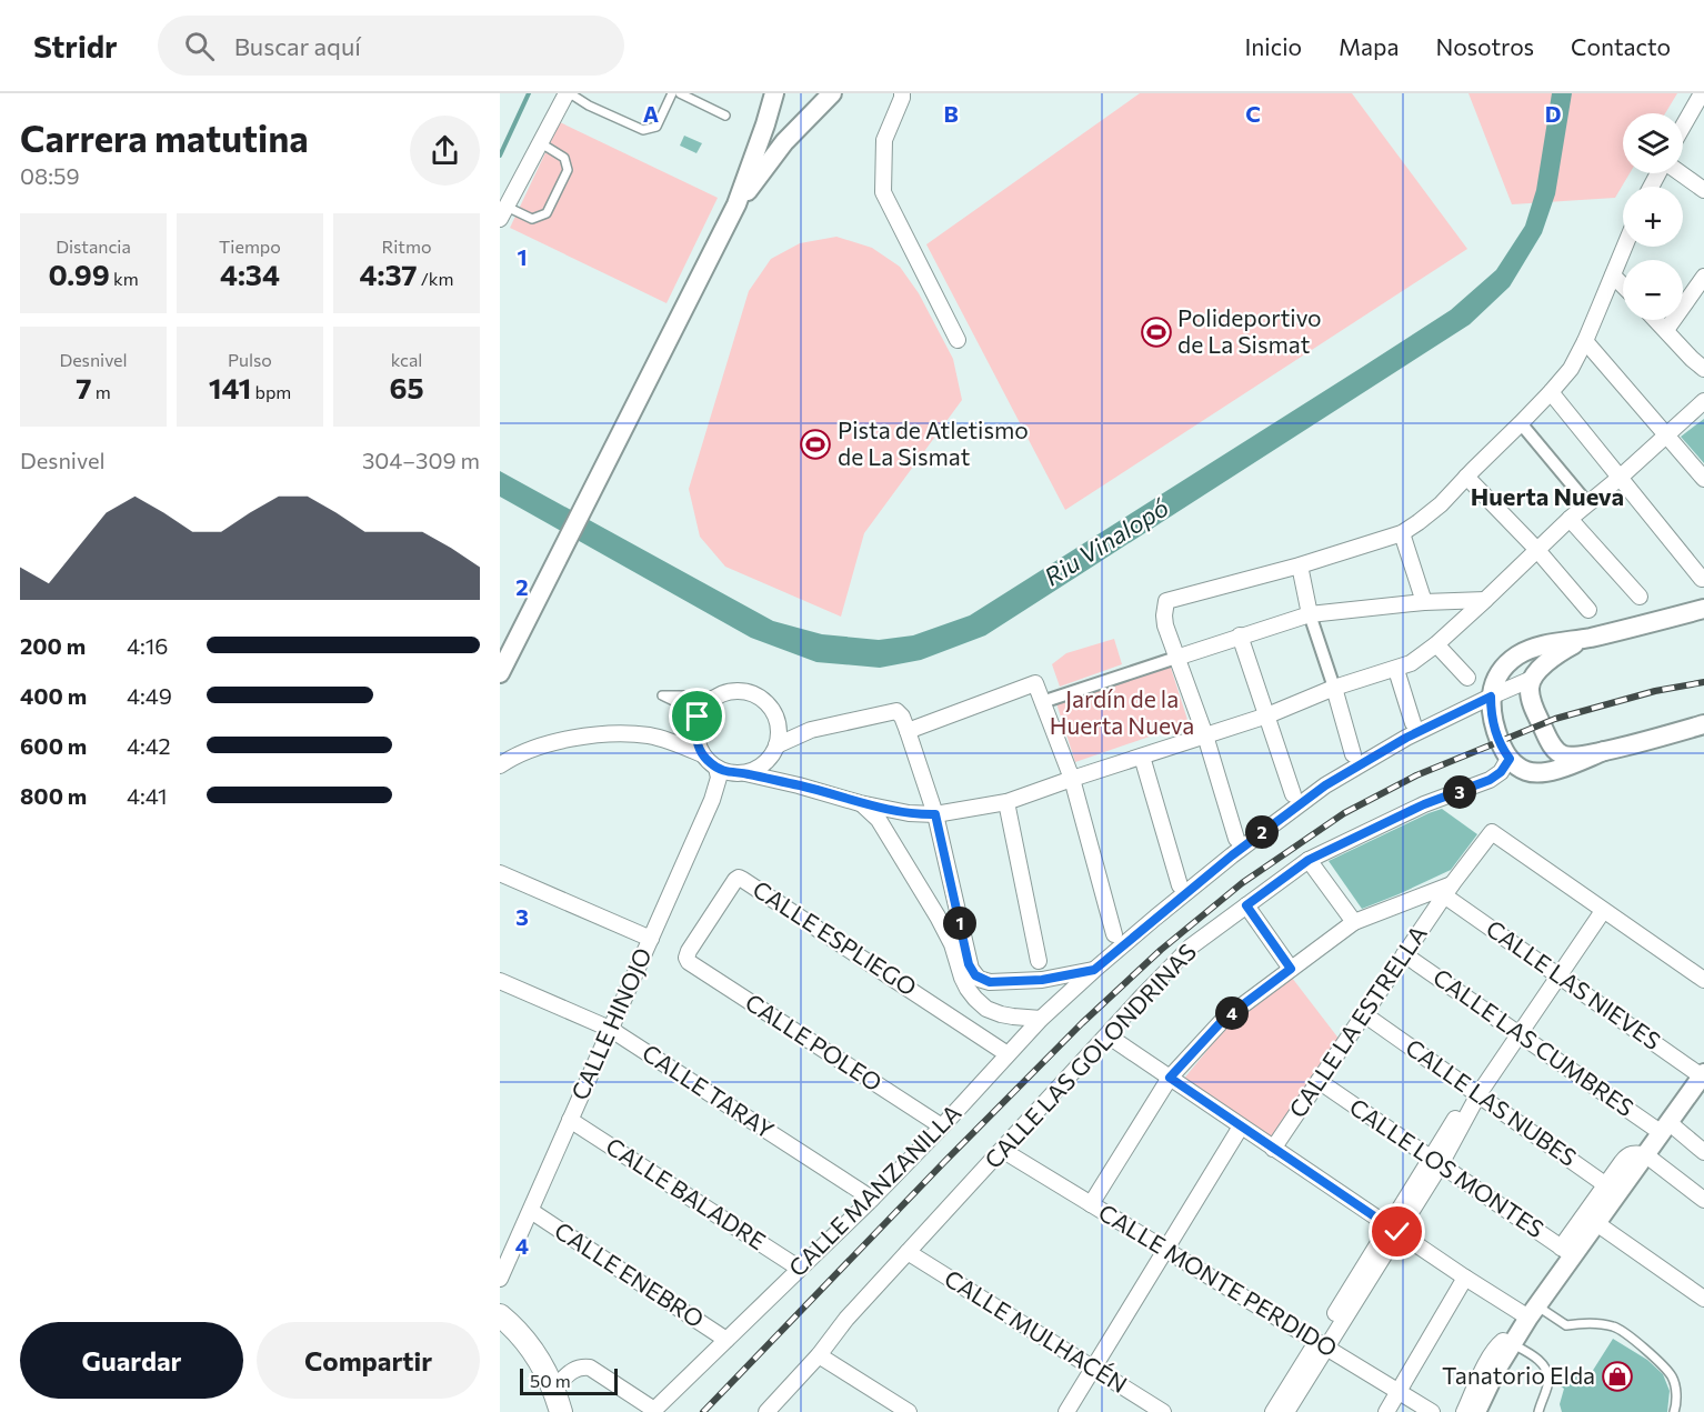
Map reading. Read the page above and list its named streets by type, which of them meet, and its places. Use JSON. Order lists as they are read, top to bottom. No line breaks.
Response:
{"streets":{"street":["CALLE ESPLIEGO","CALLE LAS NIEVES","CALLE LA ESTRELLA","CALLE HINOJO","CALLE POLEO","CALLE LAS CUMBRES","CALLE LAS GOLONDRINAS","CALLE TARAY","CALLE LAS NUBES","CALLE LOS MONTES","CALLE MANZANILLA","CALLE BALADRE","CALLE ENEBRO","CALLE MONTE PERDIDO","CALLE MULHACÉN"]},"crossings":[["CALLE ESPLIEGO","CALLE POLEO"],["CALLE ESPLIEGO","CALLE MANZANILLA"],["CALLE LAS NIEVES","CALLE LA ESTRELLA"],["CALLE LA ESTRELLA","CALLE LAS CUMBRES"],["CALLE LA ESTRELLA","CALLE LAS NUBES"],["CALLE LA ESTRELLA","CALLE LOS MONTES"],["CALLE HINOJO","CALLE TARAY"],["CALLE HINOJO","CALLE BALADRE"],["CALLE HINOJO","CALLE ENEBRO"],["CALLE POLEO","CALLE MANZANILLA"],["CALLE LAS GOLONDRINAS","CALLE MONTE PERDIDO"],["CALLE LAS GOLONDRINAS","CALLE MULHACÉN"],["CALLE TARAY","CALLE MANZANILLA"],["CALLE MANZANILLA","CALLE BALADRE"],["CALLE MANZANILLA","CALLE ENEBRO"]],"districts":["Huerta Nueva"],"water":["Riu Vinalopó"],"parks":["Jardín de la Huerta Nueva"],"places":{"sports":["Polideportivo de La Sismat","Pista de Atletismo de La Sismat"],"shop":["Tanatorio Elda"]},"scale_bar":"50 m","page":{"header":"Stridr","search":"Buscar aquí","nav":["Inicio","Mapa","Nosotros","Contacto"],"heading":["Carrera matutina","08:59"],"map_buttons":["+","−"],"stats":[["Distancia","0.99 km"],["Tiempo","4:34"],["Ritmo","4:37 /km"],["Desnivel","7 m"],["Pulso","141 bpm"],["kcal","65"]],"chart":["Desnivel","304–309 m"],"list":[{"name":"200 m","note":"4:16"},{"name":"400 m","note":"4:49"},{"name":"600 m","note":"4:42"},{"name":"800 m","note":"4:41"}],"pins":["3","2","1","4"],"buttons":["Guardar","Compartir"],"scale":"50 m"},"grid":{"columns":["A","B","C","D"],"rows":["1","2","3","4"]}}
